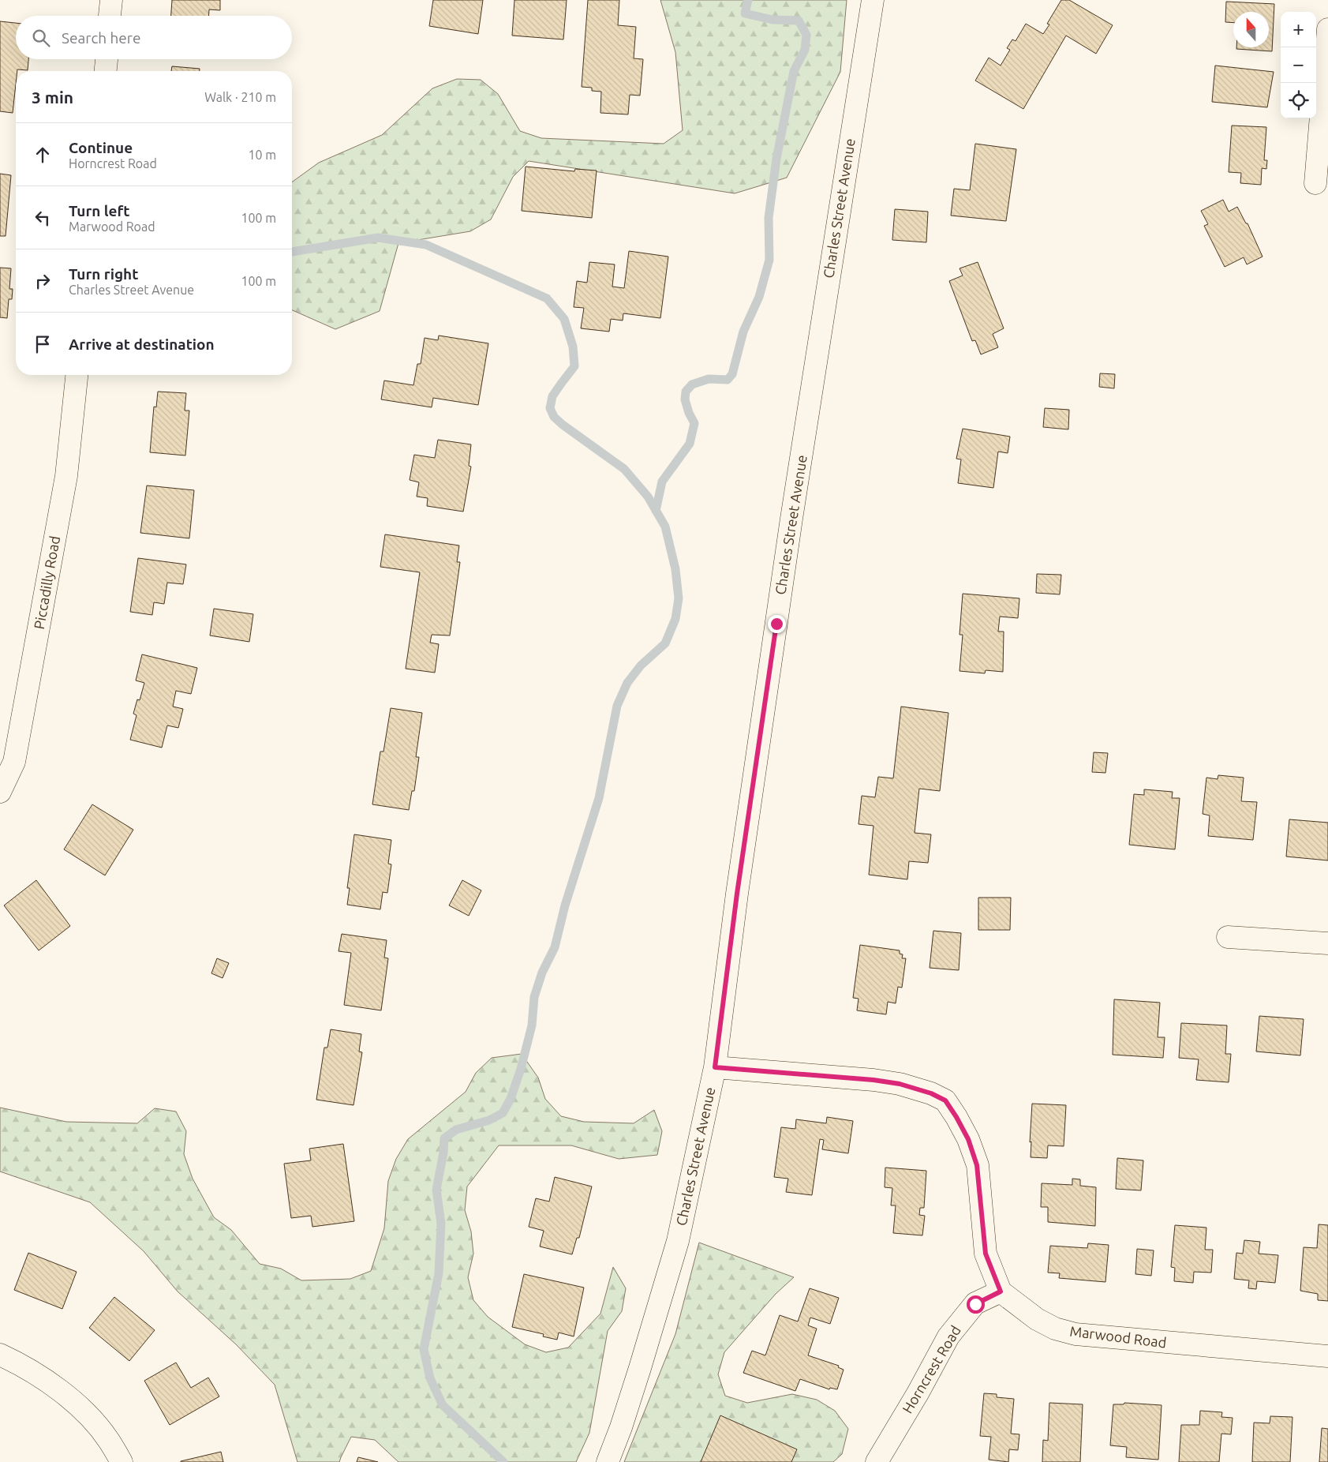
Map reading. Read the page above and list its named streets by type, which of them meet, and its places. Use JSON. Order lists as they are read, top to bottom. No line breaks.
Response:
{"streets":{"street":["Charles Street Avenue","Piccadilly Road","Marwood Road","Horncrest Road"]},"crossings":[["Marwood Road","Horncrest Road"]],"north":"top","page":{"map_buttons":["+","−"],"search":"Search here","heading":["3 min","Walk · 210 m"],"list":[["Continue","Horncrest Road","10 m"],["Turn left","Marwood Road","100 m"],["Turn right","Charles Street Avenue","100 m"],"Arrive at destination"]}}
